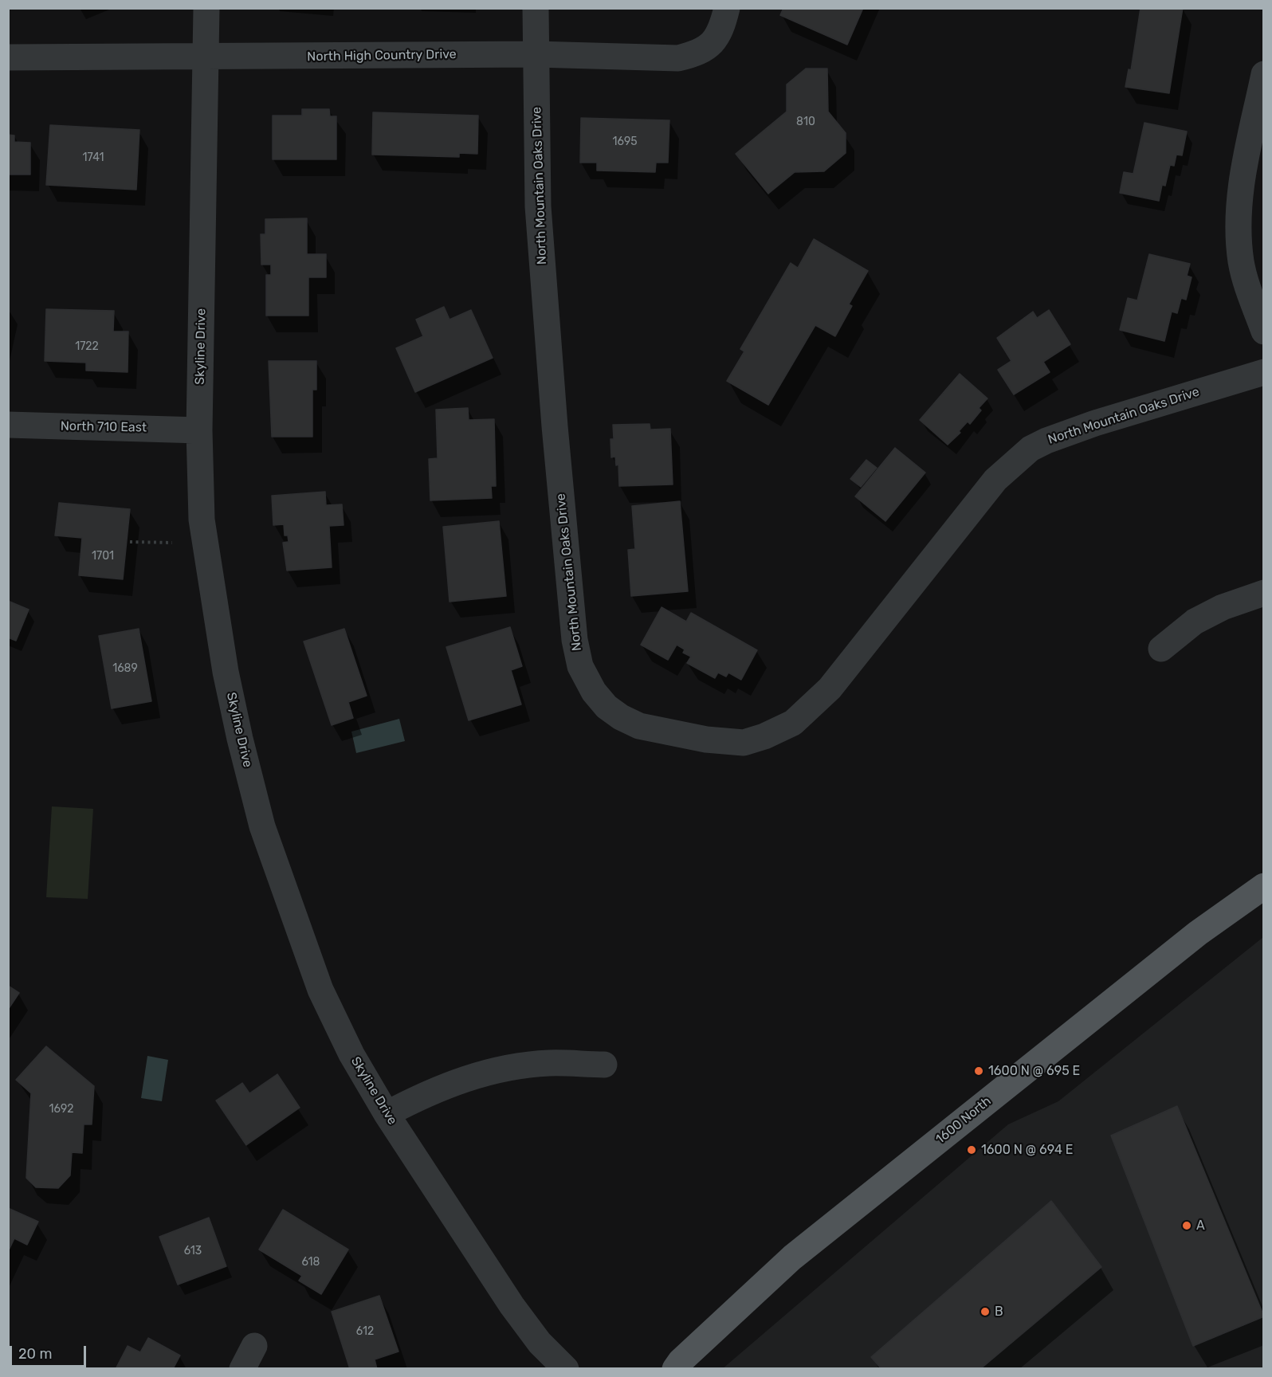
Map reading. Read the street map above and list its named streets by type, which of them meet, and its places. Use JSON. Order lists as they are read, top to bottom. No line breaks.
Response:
{"streets":{"main road":["1600 North"],"street":["North High Country Drive","North Mountain Oaks Drive","Skyline Drive","North 710 East"]},"crossings":[["North High Country Drive","North Mountain Oaks Drive"],["North High Country Drive","Skyline Drive"],["Skyline Drive","North 710 East"]],"places":["1600 N @ 695 E","1600 N @ 694 E","A","B"],"house_numbers":["810","1695","1741","1722","1701","1689","1692","613","618","612"],"scale_bar":"20 m"}
